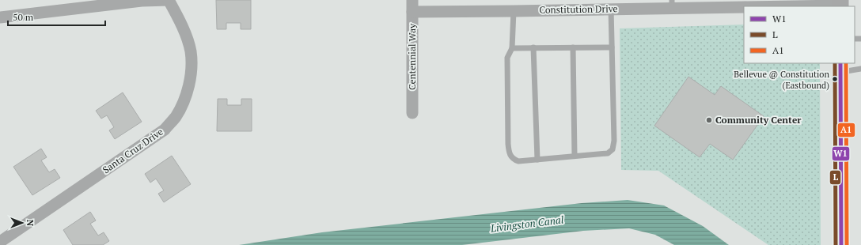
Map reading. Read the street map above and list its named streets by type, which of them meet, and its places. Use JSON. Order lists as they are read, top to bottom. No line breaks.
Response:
{"streets":{"street":["Constitution Drive","Centennial Way","Santa Cruz Drive"]},"crossings":[["Constitution Drive","Centennial Way"]],"water":["Livingston Canal"],"places":["Bellevue @ Constitution (Eastbound)","Community Center"],"lines":["transit line W1","transit line L","transit line A1"],"legend":["W1","L","A1"],"scale_bar":"50 m","north":"right"}
